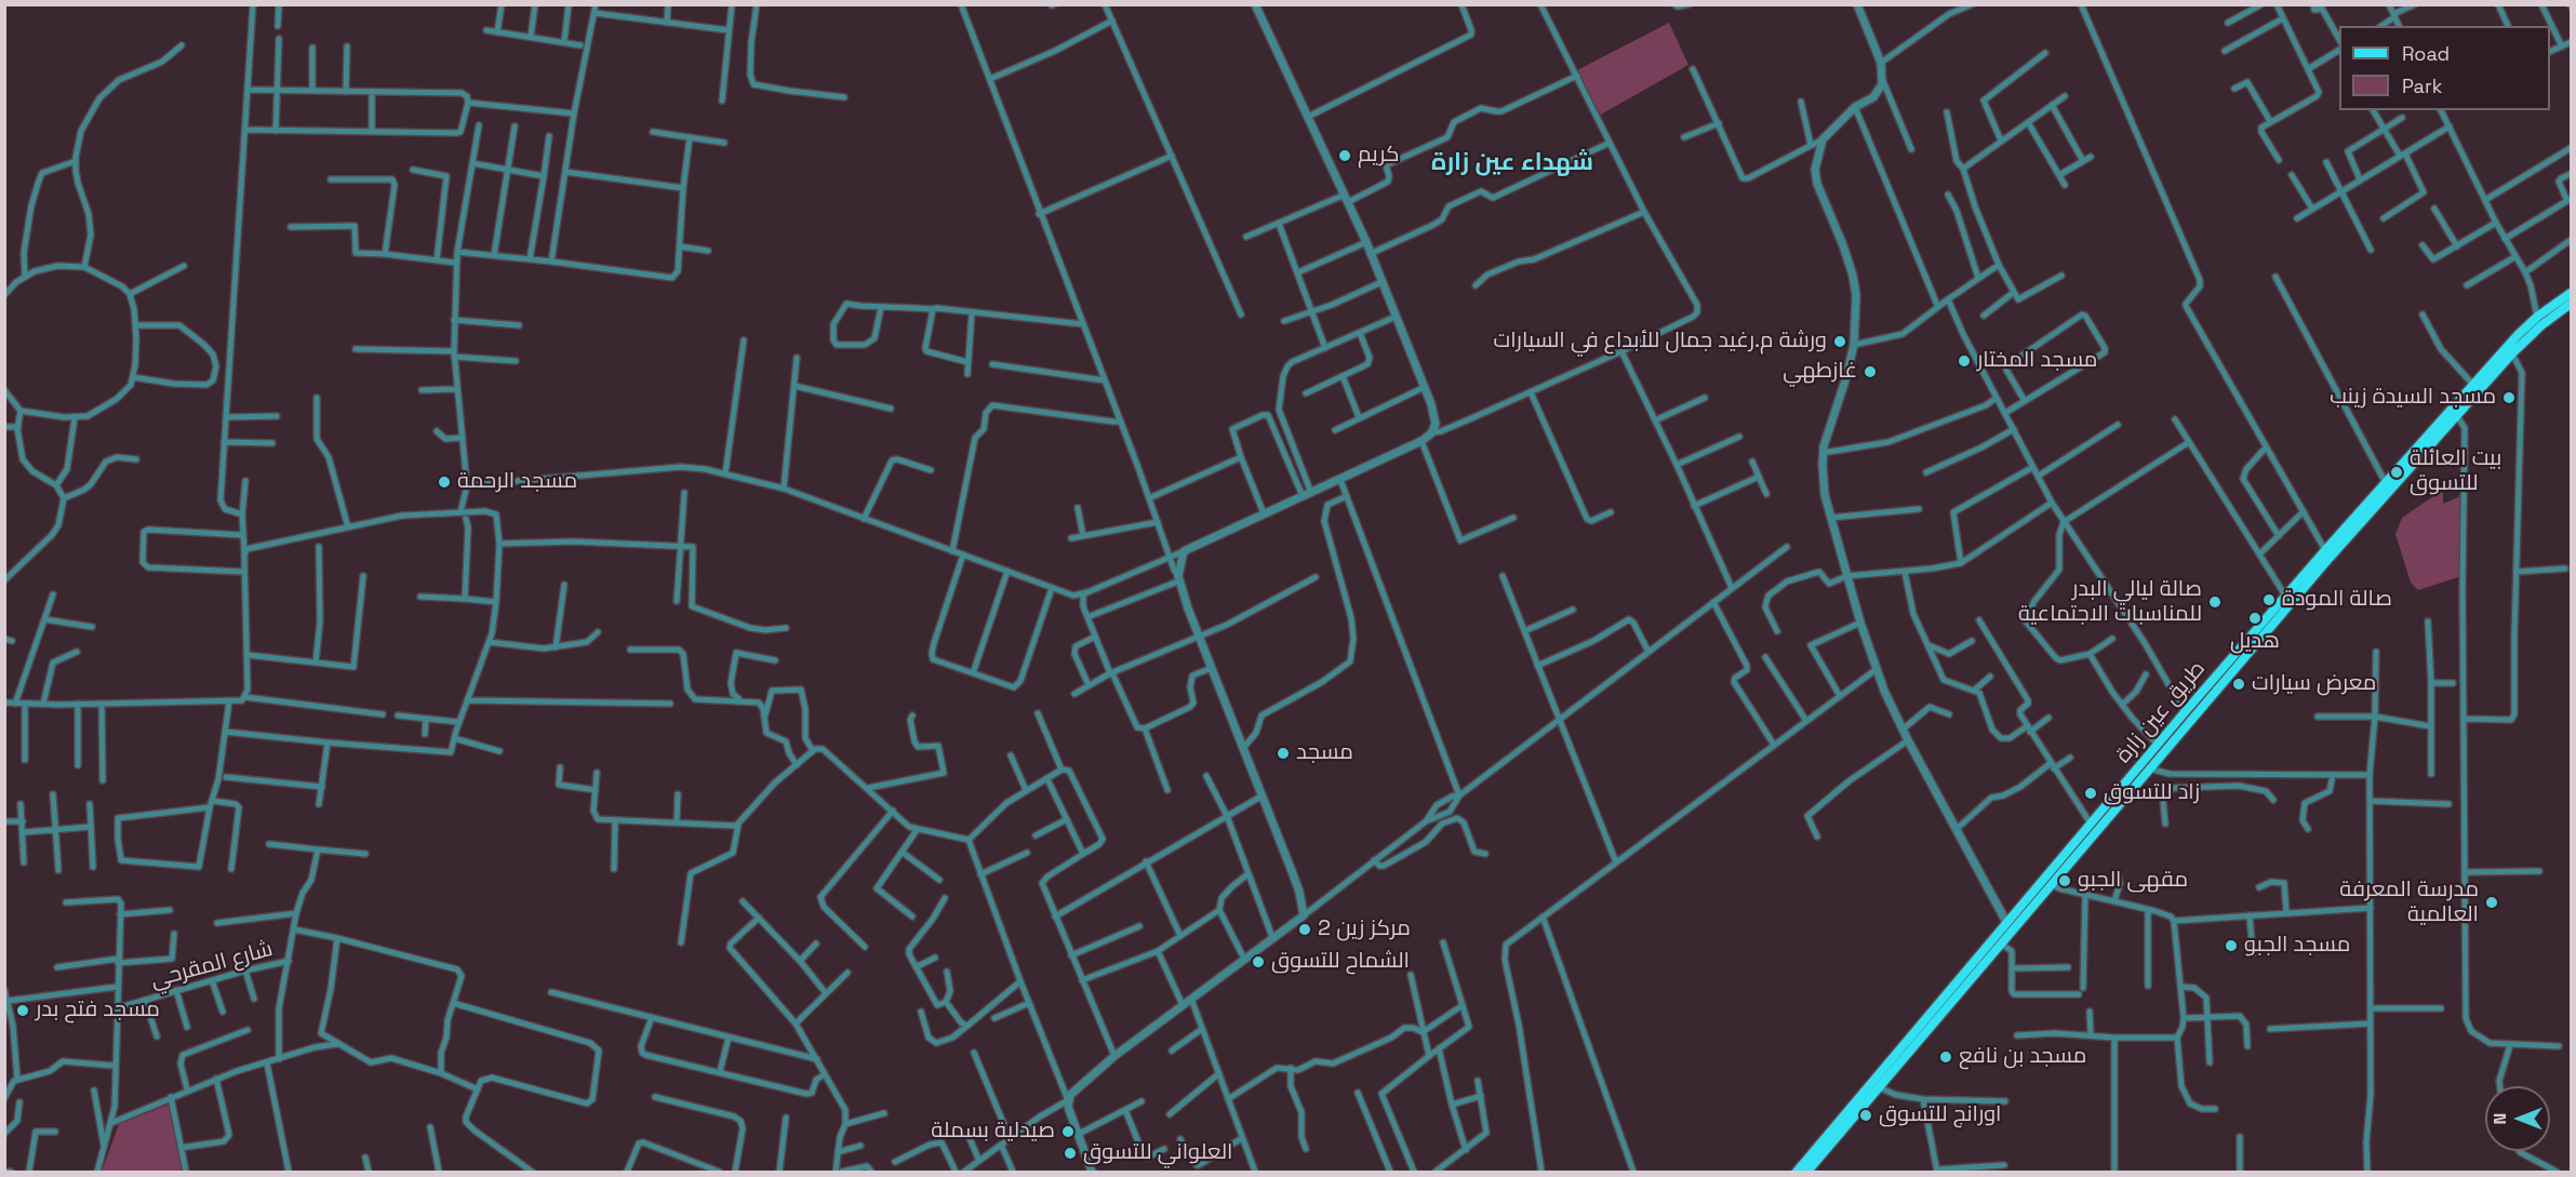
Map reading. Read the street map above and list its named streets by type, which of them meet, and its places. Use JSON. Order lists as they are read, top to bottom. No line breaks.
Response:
{"streets":{"main road":["طريق عين زارة"],"street":["شارع المقرحي"]},"districts":["شهداء عين زارة"],"places":["كريم","ورشة م.رغيد جمال للأبداع في السيارات","مسجد المختار","غازطهي","مسجد السيدة زينب","بيت العائلة للتسوق","مسجد الرحمة","صالة المودة","صالة ليالي البدر للمناسبات الاجتماعية","هديل","معرض سيارات","مسجد","زاد للتسوق","مقهى الجبو","مدرسة المعرفة العالمية","مركز زين 2","مسجد الجبو","الشماح للتسوق","مسجد فتح بدر","مسجد بن نافع","اورانج للتسوق","صيدلية بسملة","العلواني للتسوق"],"legend":["Road","Park"],"north":"left"}
